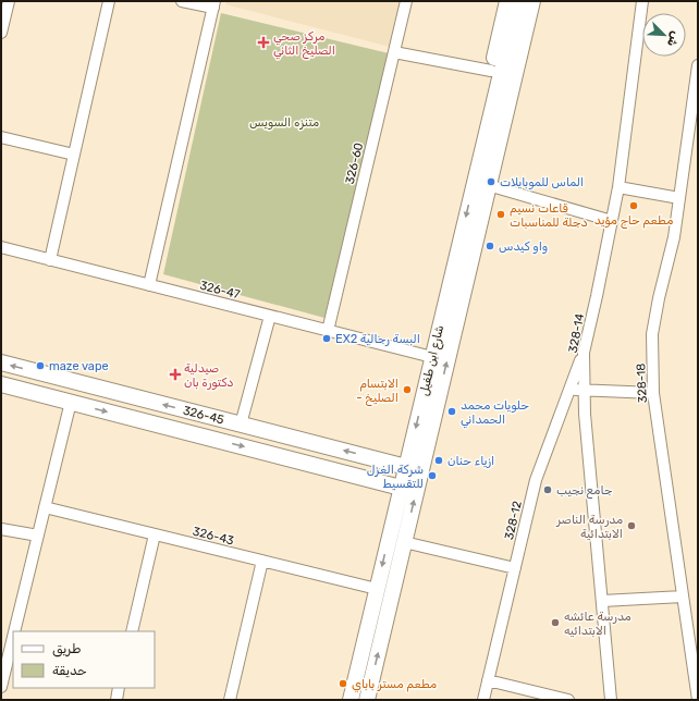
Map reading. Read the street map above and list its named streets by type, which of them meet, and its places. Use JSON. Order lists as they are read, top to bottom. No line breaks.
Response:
{"streets":{"street":["326-60","326-47","328-14","شارع ابن طفيل","328-18","326-45","328-12","326-43"]},"crossings":[["326-60","326-47"],["326-47","شارع ابن طفيل"],["328-14","328-12"],["شارع ابن طفيل","326-45"],["شارع ابن طفيل","326-43"]],"parks":["متنزه السويس"],"places":{"health":["مركز صحي الصليخ الثاني","صيدلية دكتورة بان"],"other":["الماس للموبايلات","مطعم حاج مؤيد","قاعات نسيم دجلة للمناسبات","واو كيدس","EX2 البسة رجالية","maze vape","الابتسام - الصليخ","حلويات محمد الحمداني","ازياء حنان","شركة الغزل للتقسيط","جامع نجيب","مدرسة الناصر الابتدائية","مدرسة عائشه الابتدائيه","مطعم مستر باباي"]},"legend":["طريق","حديقة"],"north":"bottom right"}
